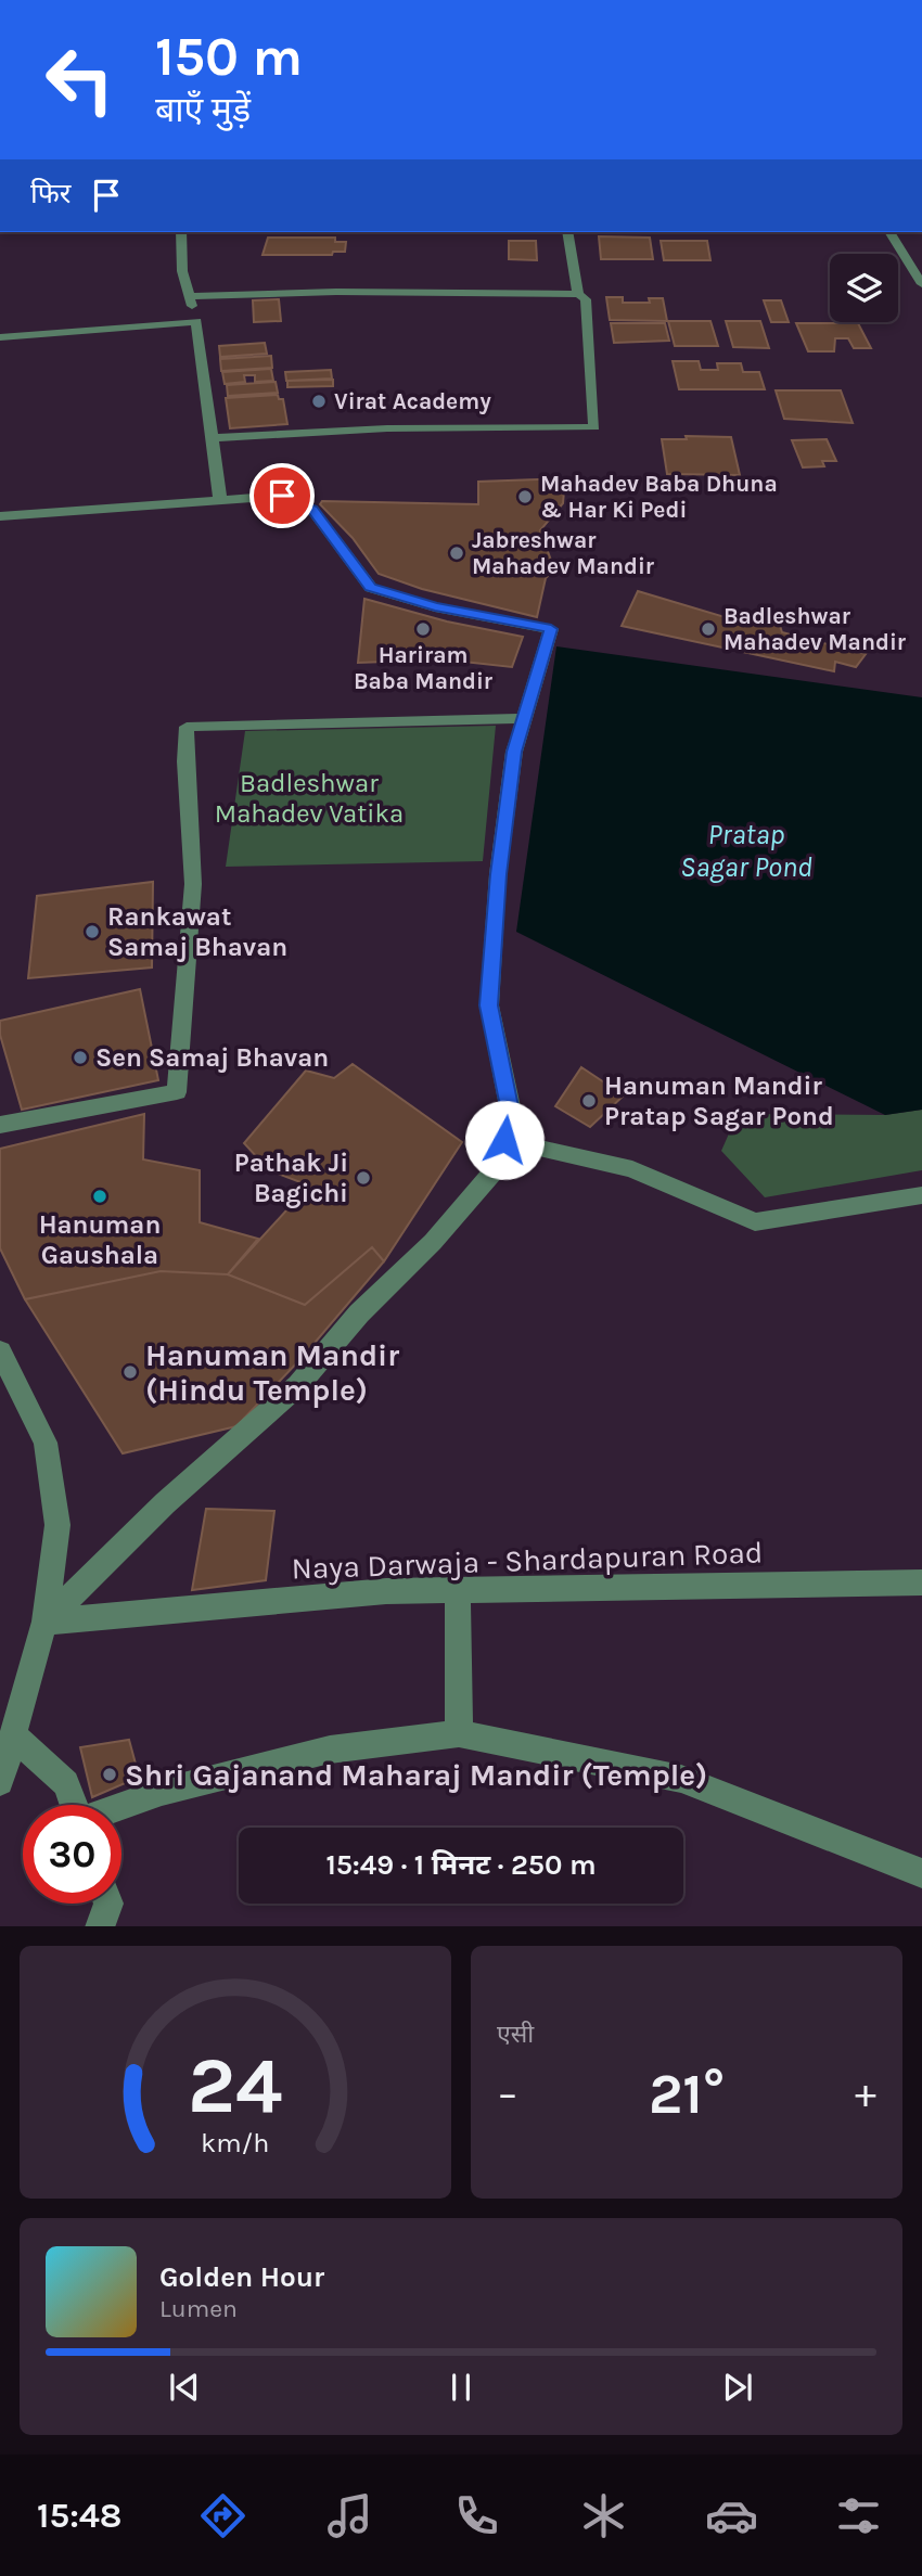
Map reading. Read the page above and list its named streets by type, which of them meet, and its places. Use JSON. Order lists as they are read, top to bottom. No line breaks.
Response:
{"streets":{"street":["Naya Darwaja - Shardapuran Road"]},"water":["Pratap Sagar Pond"],"parks":["Badleshwar Mahadev Vatika"],"places":["Virat Academy","Mahadev Baba Dhuna & Har Ki Pedi","Jabreshwar Mahadev Mandir","Hariram Baba Mandir","Badleshwar Mahadev Mandir","Rankawat Samaj Bhavan","Sen Samaj Bhavan","Hanuman Mandir Pratap Sagar Pond","Pathak Ji Bagichi","Hanuman Gaushala","Hanuman Mandir (Hindu Temple)","Shri Gajanand Maharaj Mandir (Temple)"],"page":{"turn":["150 m","बाएँ मुड़ें"],"then":"फिर","limit":"30","trip":"15:49 · 1 मिनट · 250 m","tile":"एसी","heat":["−","21°","+"],"song":["Golden Hour","Lumen"],"tabs":"15:48","gauge":["24","km/h"]}}
